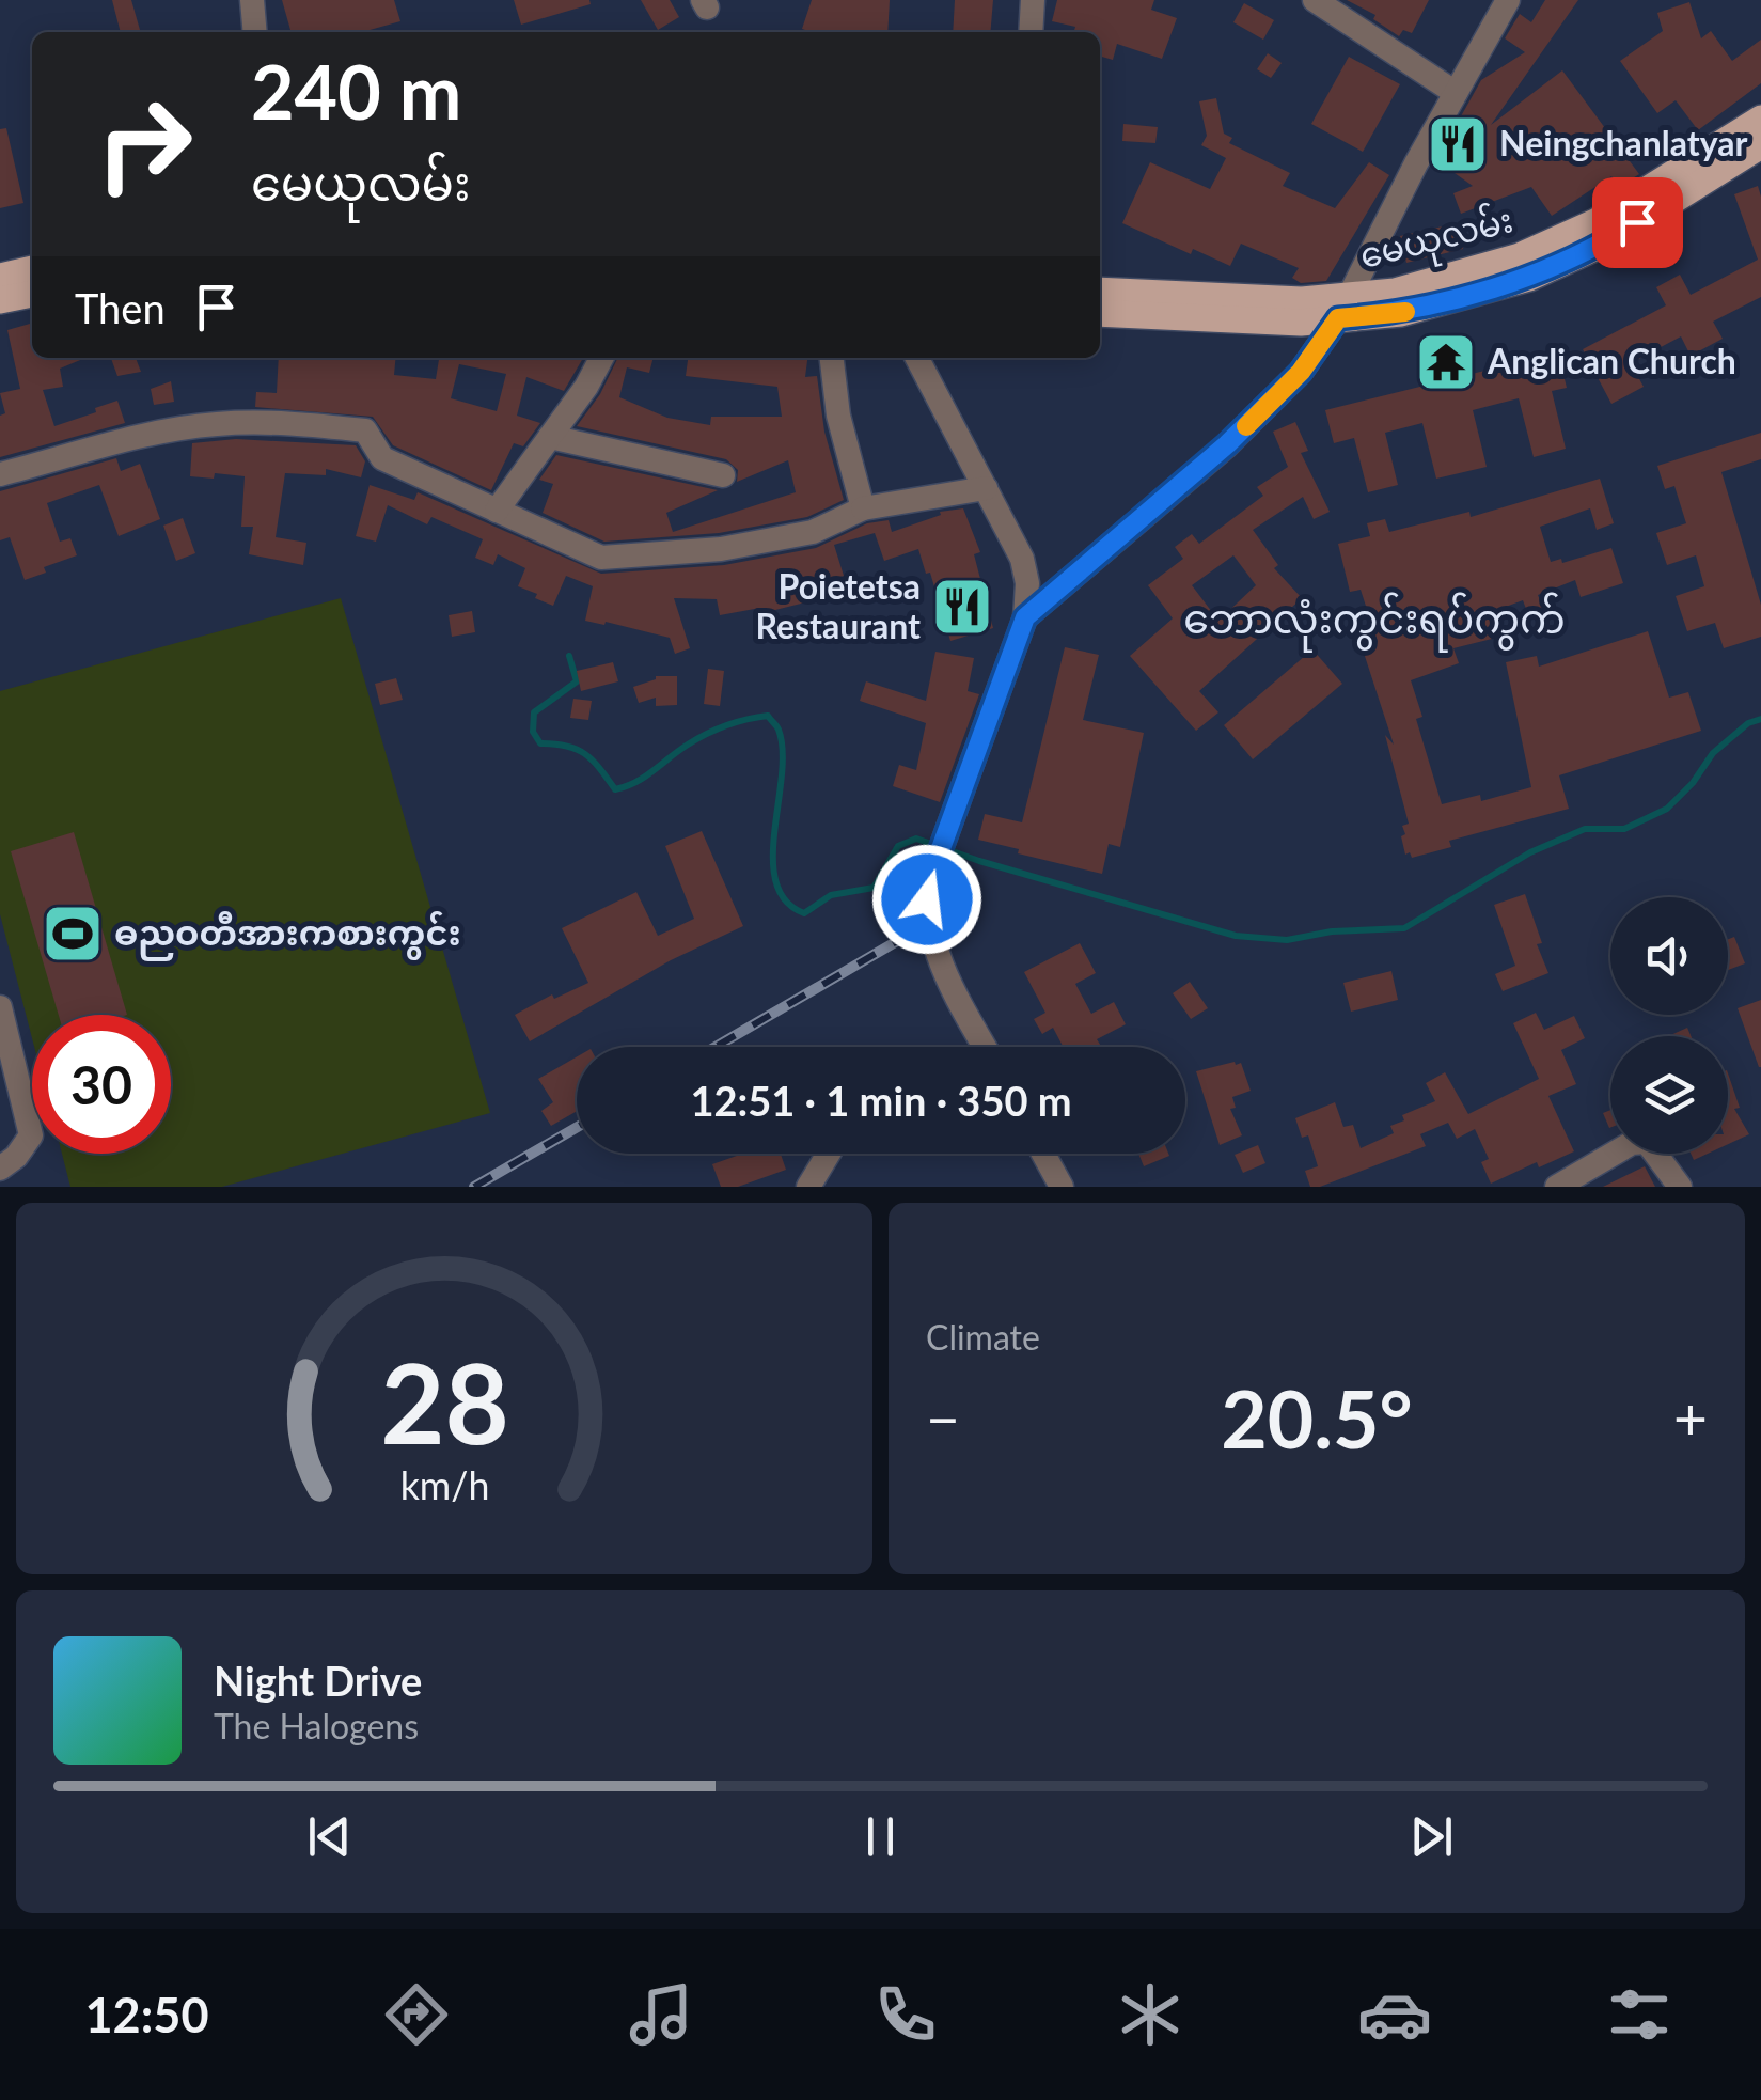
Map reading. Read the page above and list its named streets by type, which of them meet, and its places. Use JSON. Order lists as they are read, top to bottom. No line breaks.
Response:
{"streets":{"main road":["မေယုလမ်း"]},"districts":["ဘောလုံးကွင်းရပ်ကွက်"],"places":{"restaurant":["Neingchanlatyar","Poietetsa Restaurant"],"temple":["Anglican Church"],"sports":["ဓညဝတီအားကစားကွင်း"]},"page":{"turn":["240 m","မေယုလမ်း"],"then":"Then","limit":"30","trip":"12:51 · 1 min · 350 m","tile":"Climate","heat":["−","20.5°","+"],"song":["Night Drive","The Halogens"],"tabs":"12:50","gauge":["28","km/h"]}}
